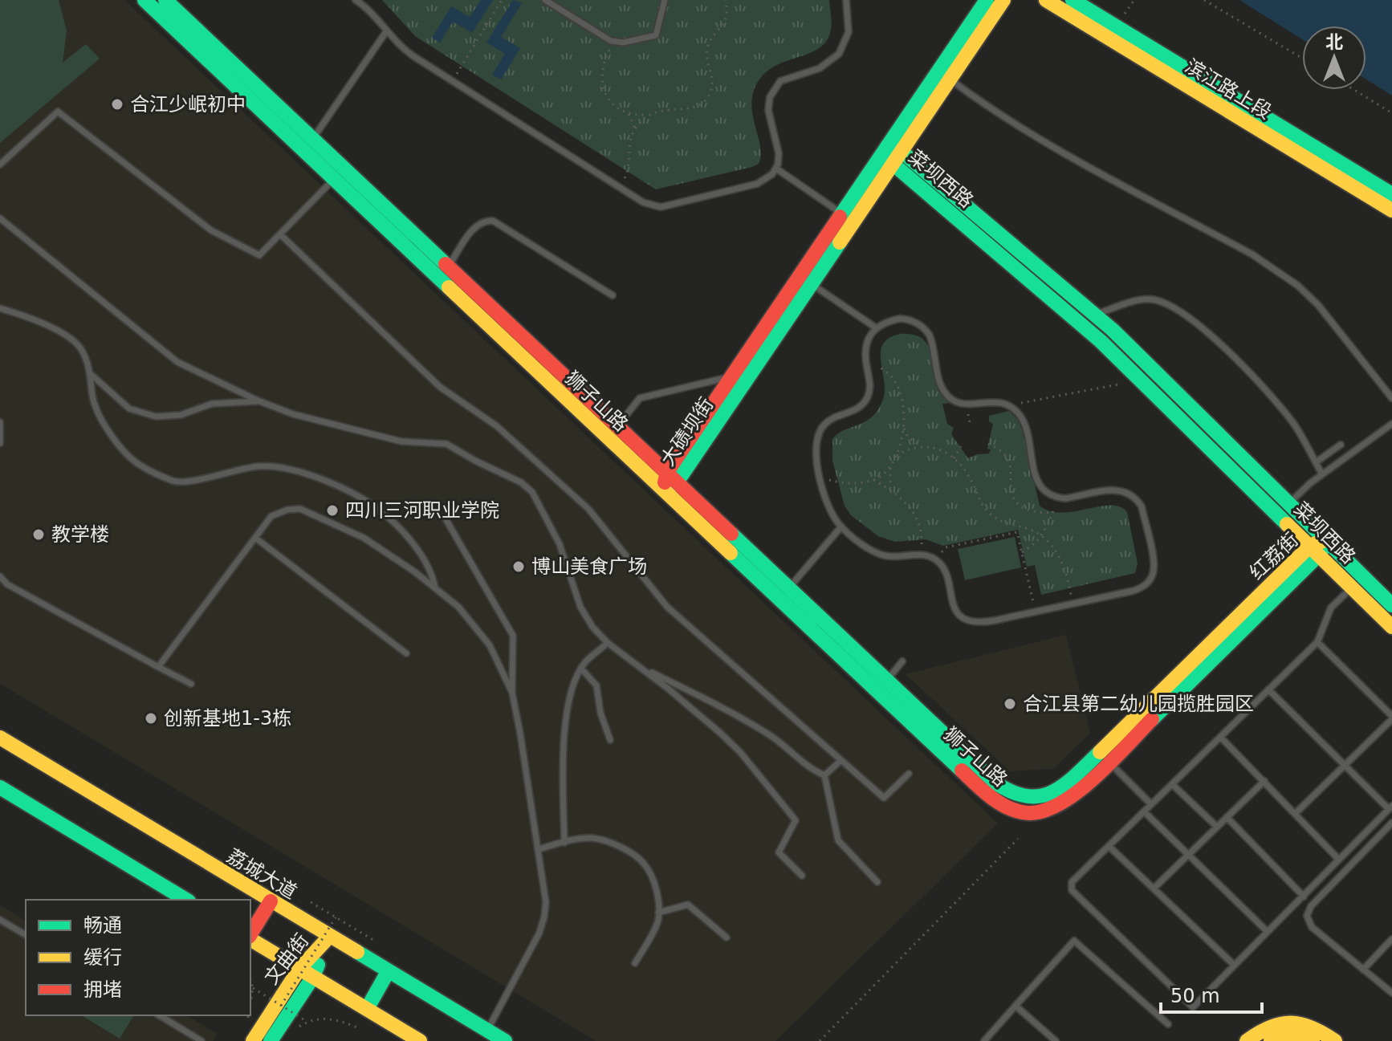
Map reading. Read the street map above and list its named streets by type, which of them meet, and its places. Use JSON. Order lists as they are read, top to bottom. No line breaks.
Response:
{"streets":{"street":["滨江路上段","菜坝西路","狮子山路","大碛坝街","红荔街","荔城大道","文曲街"]},"crossings":[["菜坝西路","大碛坝街"],["菜坝西路","红荔街"],["狮子山路","大碛坝街"],["狮子山路","红荔街"],["荔城大道","文曲街"]],"places":["合江少岷初中","四川三河职业学院","教学楼","博山美食广场","合江县第二幼儿园揽胜园区","创新基地1-3栋"],"legend":["畅通","缓行","拥堵"],"scale_bar":"50 m","north":"top"}
